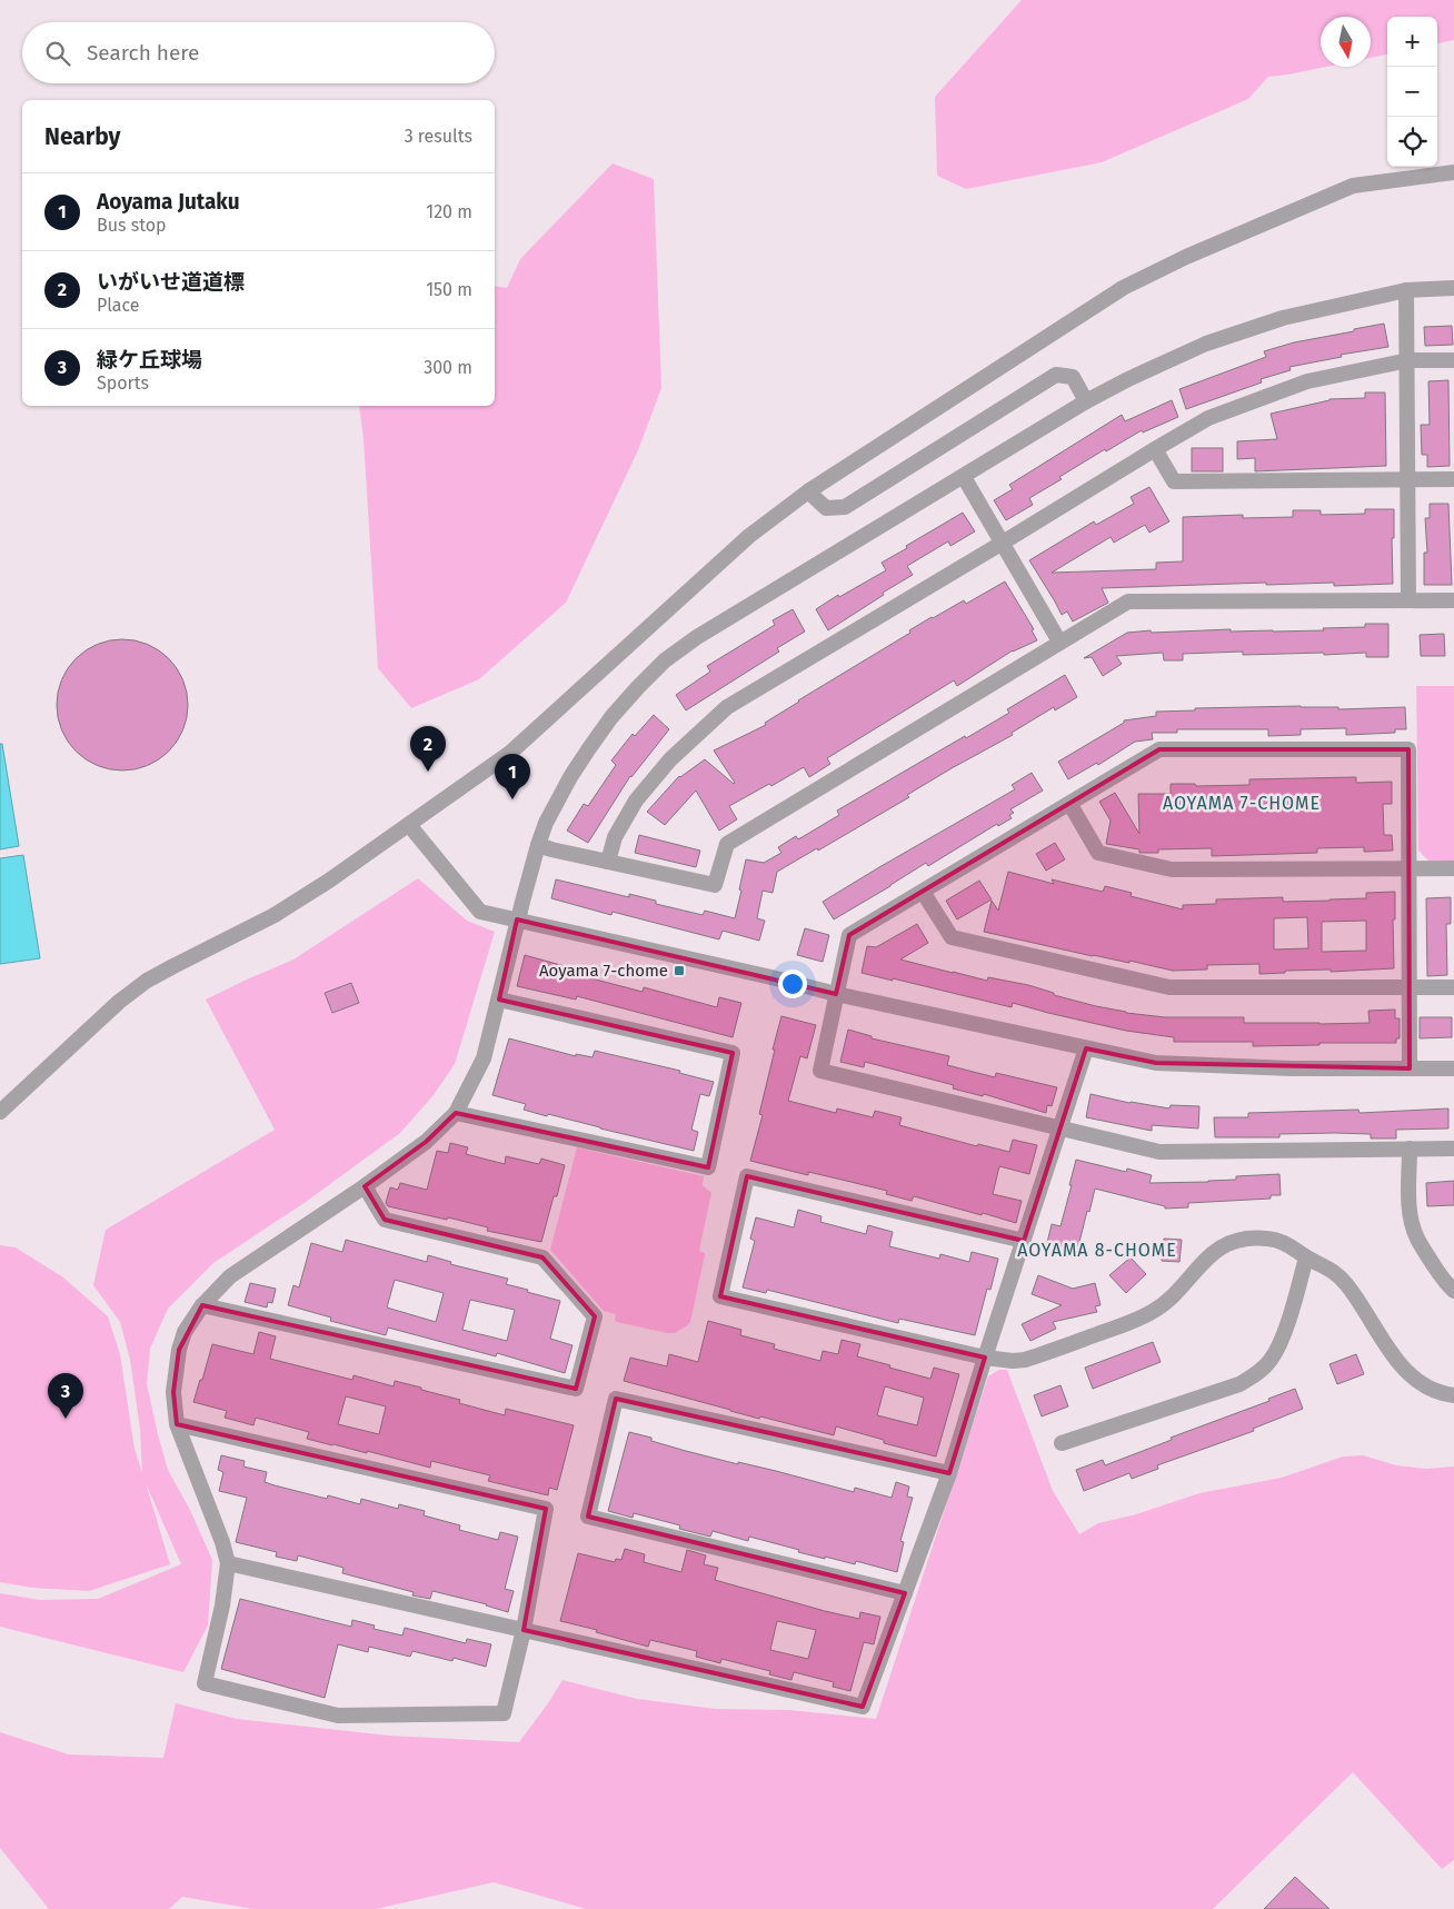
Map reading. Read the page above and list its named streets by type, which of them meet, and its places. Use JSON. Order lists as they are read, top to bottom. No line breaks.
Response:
{"districts":["AOYAMA 7-CHOME","AOYAMA 8-CHOME"],"places":{"transit":["Aoyama 7-chome"]},"north":"bottom","page":{"map_buttons":["+","−"],"search":"Search here","heading":["Nearby","3 results"],"list":[{"mark":"1","name":"Aoyama Jutaku","note":"Bus stop","value":"120 m"},{"mark":"2","name":"いがいせ道道標","note":"Place","value":"150 m"},{"mark":"3","name":"緑ケ丘球場","note":"Sports","value":"300 m"}],"pins":["2","1","3"]}}
